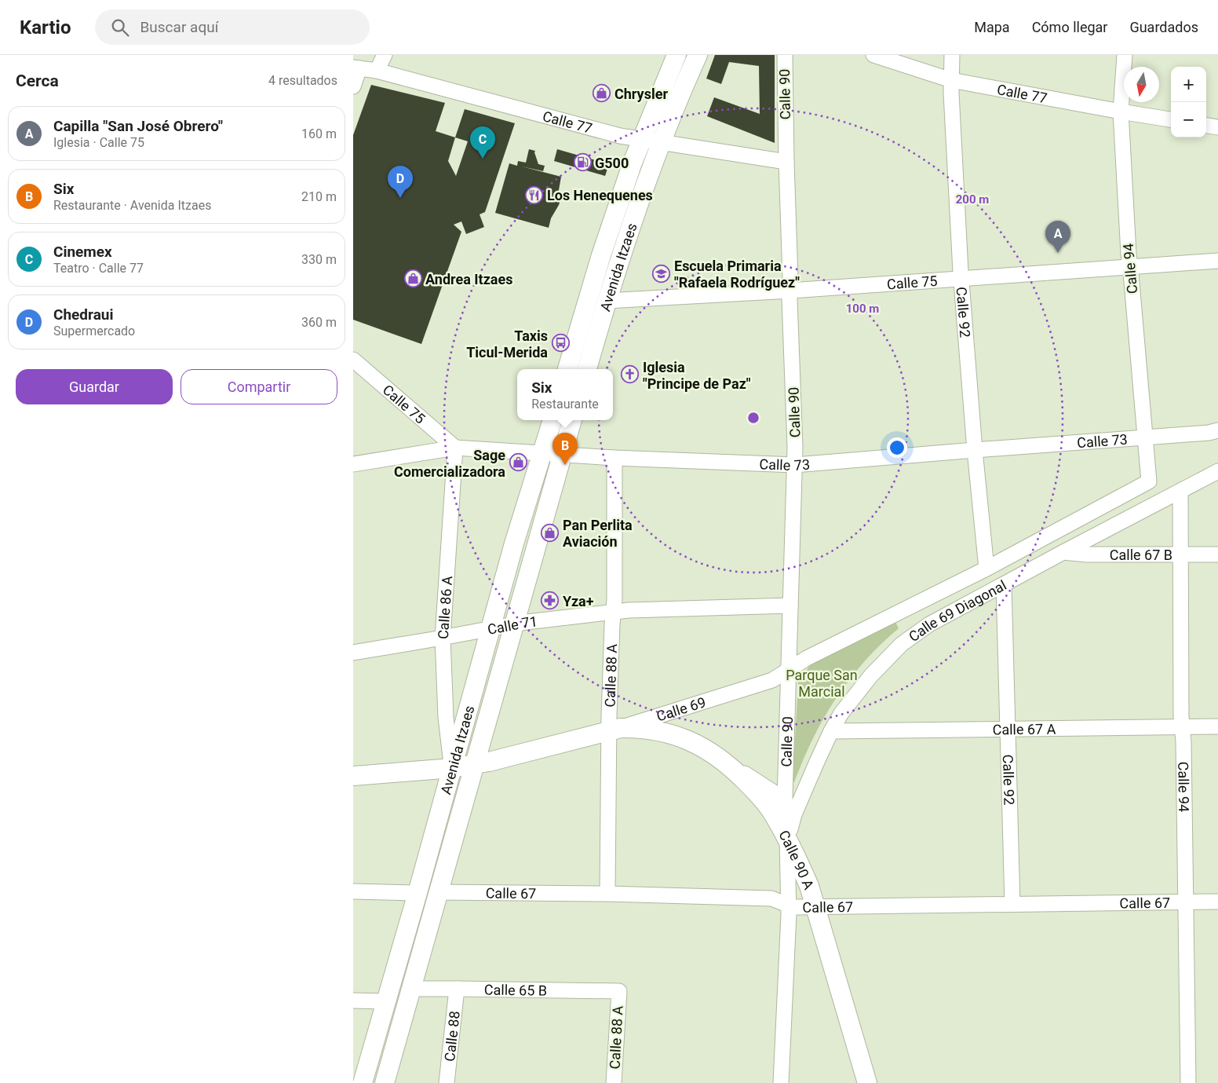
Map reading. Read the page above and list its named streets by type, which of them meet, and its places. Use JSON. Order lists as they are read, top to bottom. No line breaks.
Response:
{"streets":{"main road":["Avenida Itzaes","Calle 69","Calle 90 A"],"street":["Calle 77","Calle 90","Calle 94","Calle 75","Calle 92","Calle 73","Calle 67 B","Calle 86 A","Calle 69 Diagonal","Calle 71","Calle 88 A","Calle 67 A","Calle 67","Calle 65 B","Calle 88"]},"crossings":[["Calle 77","Calle 90"],["Calle 77","Avenida Itzaes"],["Calle 77","Calle 94"],["Calle 77","Calle 92"],["Calle 90","Calle 75"],["Calle 90","Calle 73"],["Calle 90","Calle 69 Diagonal"],["Calle 90","Calle 71"],["Calle 90","Calle 69"],["Calle 90","Calle 90 A"],["Avenida Itzaes","Calle 75"],["Avenida Itzaes","Calle 73"],["Avenida Itzaes","Calle 86 A"],["Avenida Itzaes","Calle 71"],["Avenida Itzaes","Calle 69"],["Avenida Itzaes","Calle 67"],["Avenida Itzaes","Calle 65 B"],["Calle 94","Calle 75"],["Calle 94","Calle 73"],["Calle 94","Calle 67 B"],["Calle 94","Calle 69 Diagonal"],["Calle 94","Calle 69"],["Calle 94","Calle 67 A"],["Calle 94","Calle 67"],["Calle 75","Calle 92"],["Calle 75","Calle 73"],["Calle 75","Calle 86 A"],["Calle 92","Calle 73"],["Calle 92","Calle 69 Diagonal"],["Calle 92","Calle 69"],["Calle 92","Calle 67 A"],["Calle 92","Calle 67"],["Calle 73","Calle 86 A"],["Calle 73","Calle 88 A"],["Calle 67 B","Calle 69 Diagonal"],["Calle 86 A","Calle 71"],["Calle 86 A","Calle 69"],["Calle 69 Diagonal","Calle 67 A"],["Calle 69 Diagonal","Calle 90 A"],["Calle 71","Calle 88 A"],["Calle 88 A","Calle 69"],["Calle 88 A","Calle 90 A"],["Calle 88 A","Calle 67"],["Calle 88 A","Calle 65 B"],["Calle 69","Calle 90 A"],["Calle 90 A","Calle 67"],["Calle 65 B","Calle 88"]],"parks":["Parque San Marcial"],"places":{"shop":["Chrysler","Andrea Itzaes","Sage Comercializadora","Pan Perlita Aviación"],"fuel station":["G500"],"restaurant":["Los Henequenes"],"school or university":["Escuela Primaria \"Rafaela Rodríguez\""],"bus stop":["Taxis Ticul-Merida"],"church":["Iglesia \"Principe de Paz\""],"pharmacy":["Yza+"]},"north":"bottom","page":{"header":"Kartio","search":"Buscar aquí","nav":["Mapa","Cómo llegar","Guardados"],"heading":["Cerca","4 resultados"],"map_buttons":["+","−"],"list":[{"mark":"A","name":"Capilla \"San José Obrero\"","note":"Iglesia · Calle 75","value":"160 m"},{"mark":"B","name":"Six","note":"Restaurante · Avenida Itzaes","value":"210 m"},{"mark":"C","name":"Cinemex","note":"Teatro · Calle 77","value":"330 m"},{"mark":"D","name":"Chedraui","note":"Supermercado","value":"360 m"}],"pins":["C","D","A","B"],"buttons":["Guardar","Compartir"],"popup":["Six","Restaurante"]},"rings":["200 m","100 m"]}
